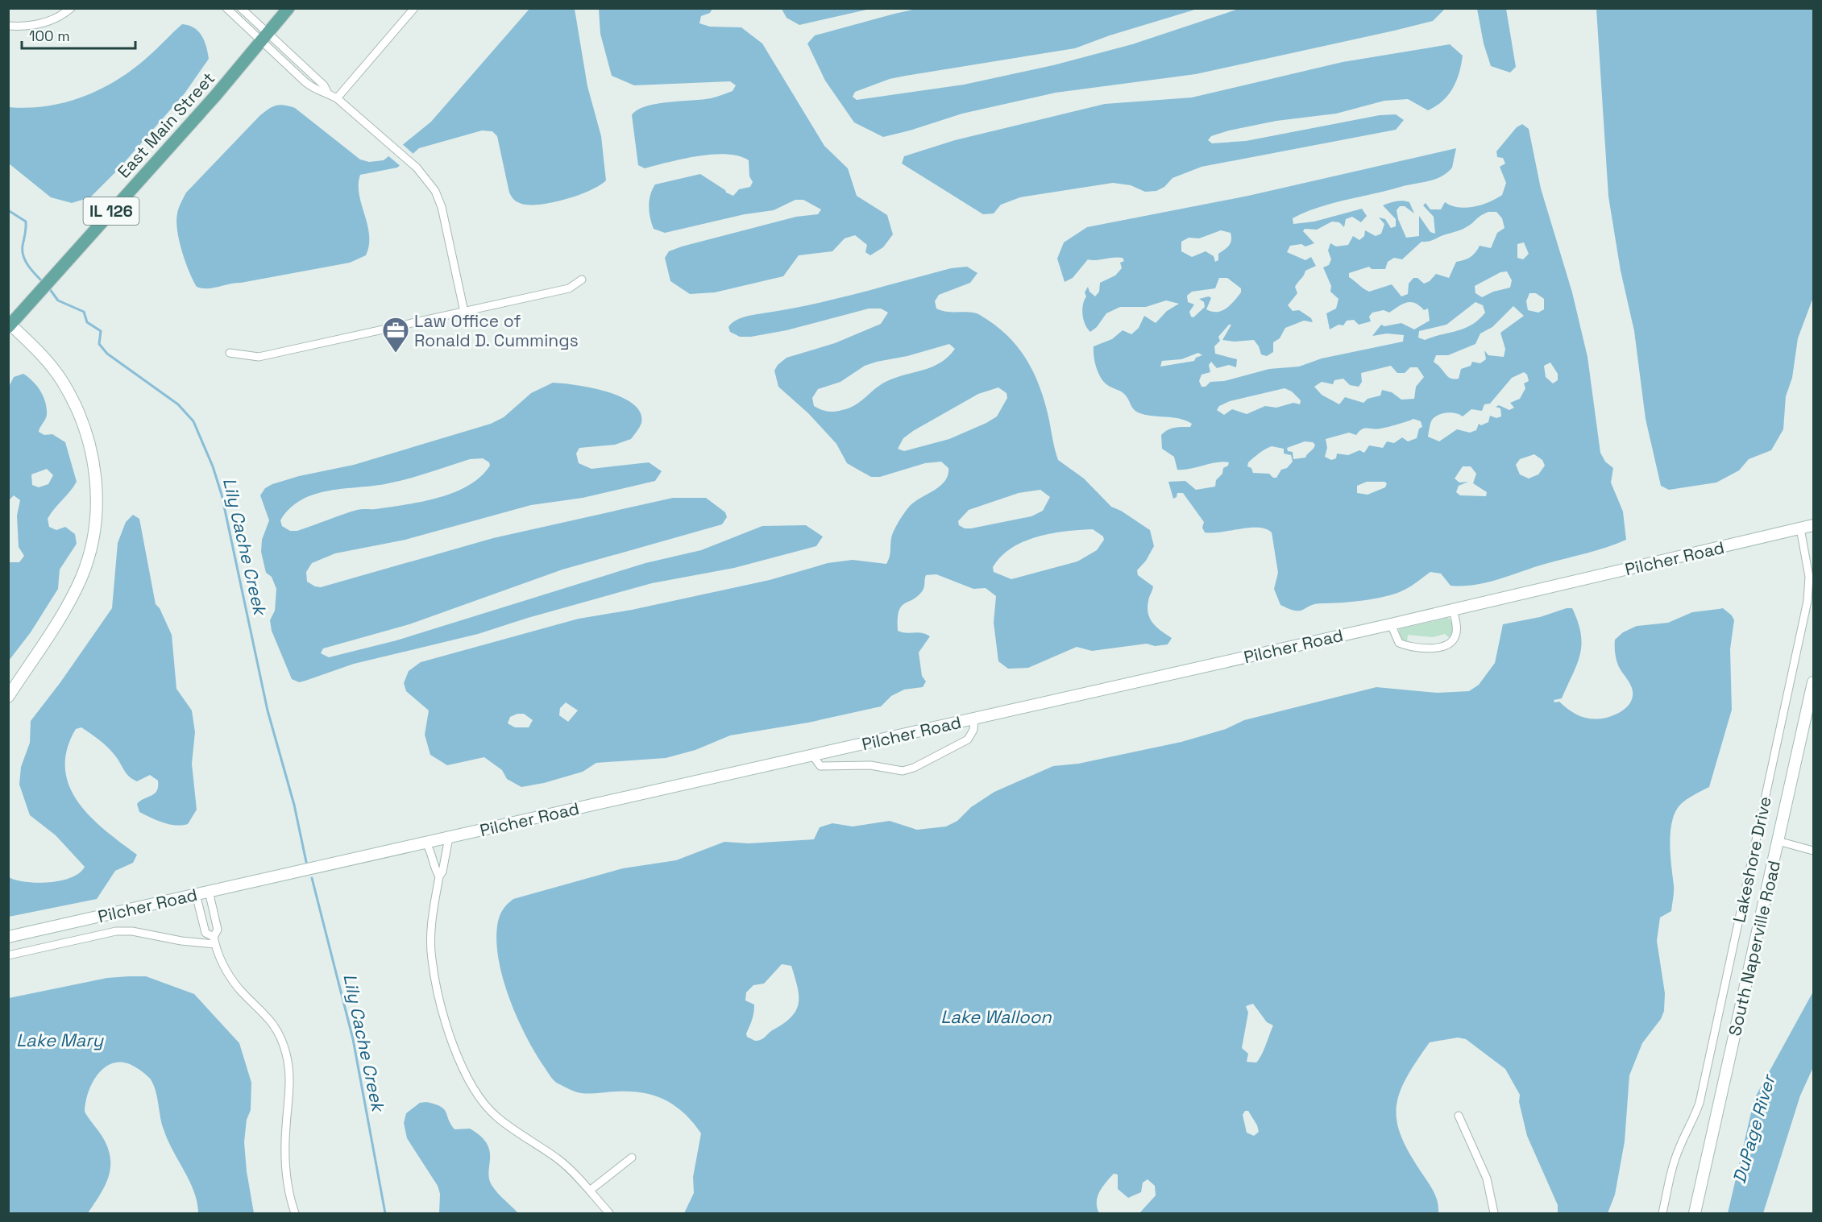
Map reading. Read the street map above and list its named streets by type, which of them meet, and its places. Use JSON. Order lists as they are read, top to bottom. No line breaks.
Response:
{"streets":{"main road":["East Main Street","IL 126"],"street":["Pilcher Road","Lakeshore Drive","South Naperville Road"]},"crossings":[["Pilcher Road","Lakeshore Drive"]],"water":["Lily Cache Creek","Lake Walloon","Lake Mary","DuPage River"],"places":{"office":["Law Office of Ronald D. Cummings"]},"scale_bar":"100 m"}
